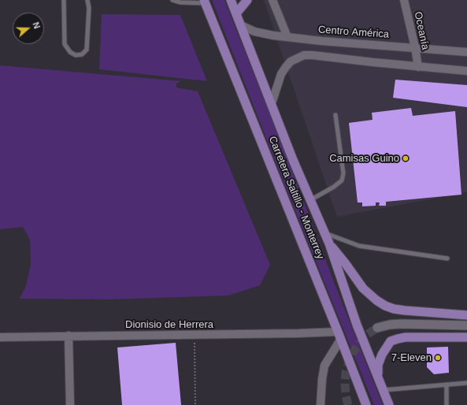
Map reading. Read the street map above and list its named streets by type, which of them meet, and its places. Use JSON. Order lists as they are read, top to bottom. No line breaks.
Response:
{"streets":{"main road":["Carretera Saltillo - Monterrey"],"street":["Oceanía","Centro América","Dionisio de Herrera"]},"crossings":[["Oceanía","Centro América"],["Centro América","Carretera Saltillo - Monterrey"],["Carretera Saltillo - Monterrey","Dionisio de Herrera"]],"places":["Camisas Guino","7-Eleven"],"north":"right"}
